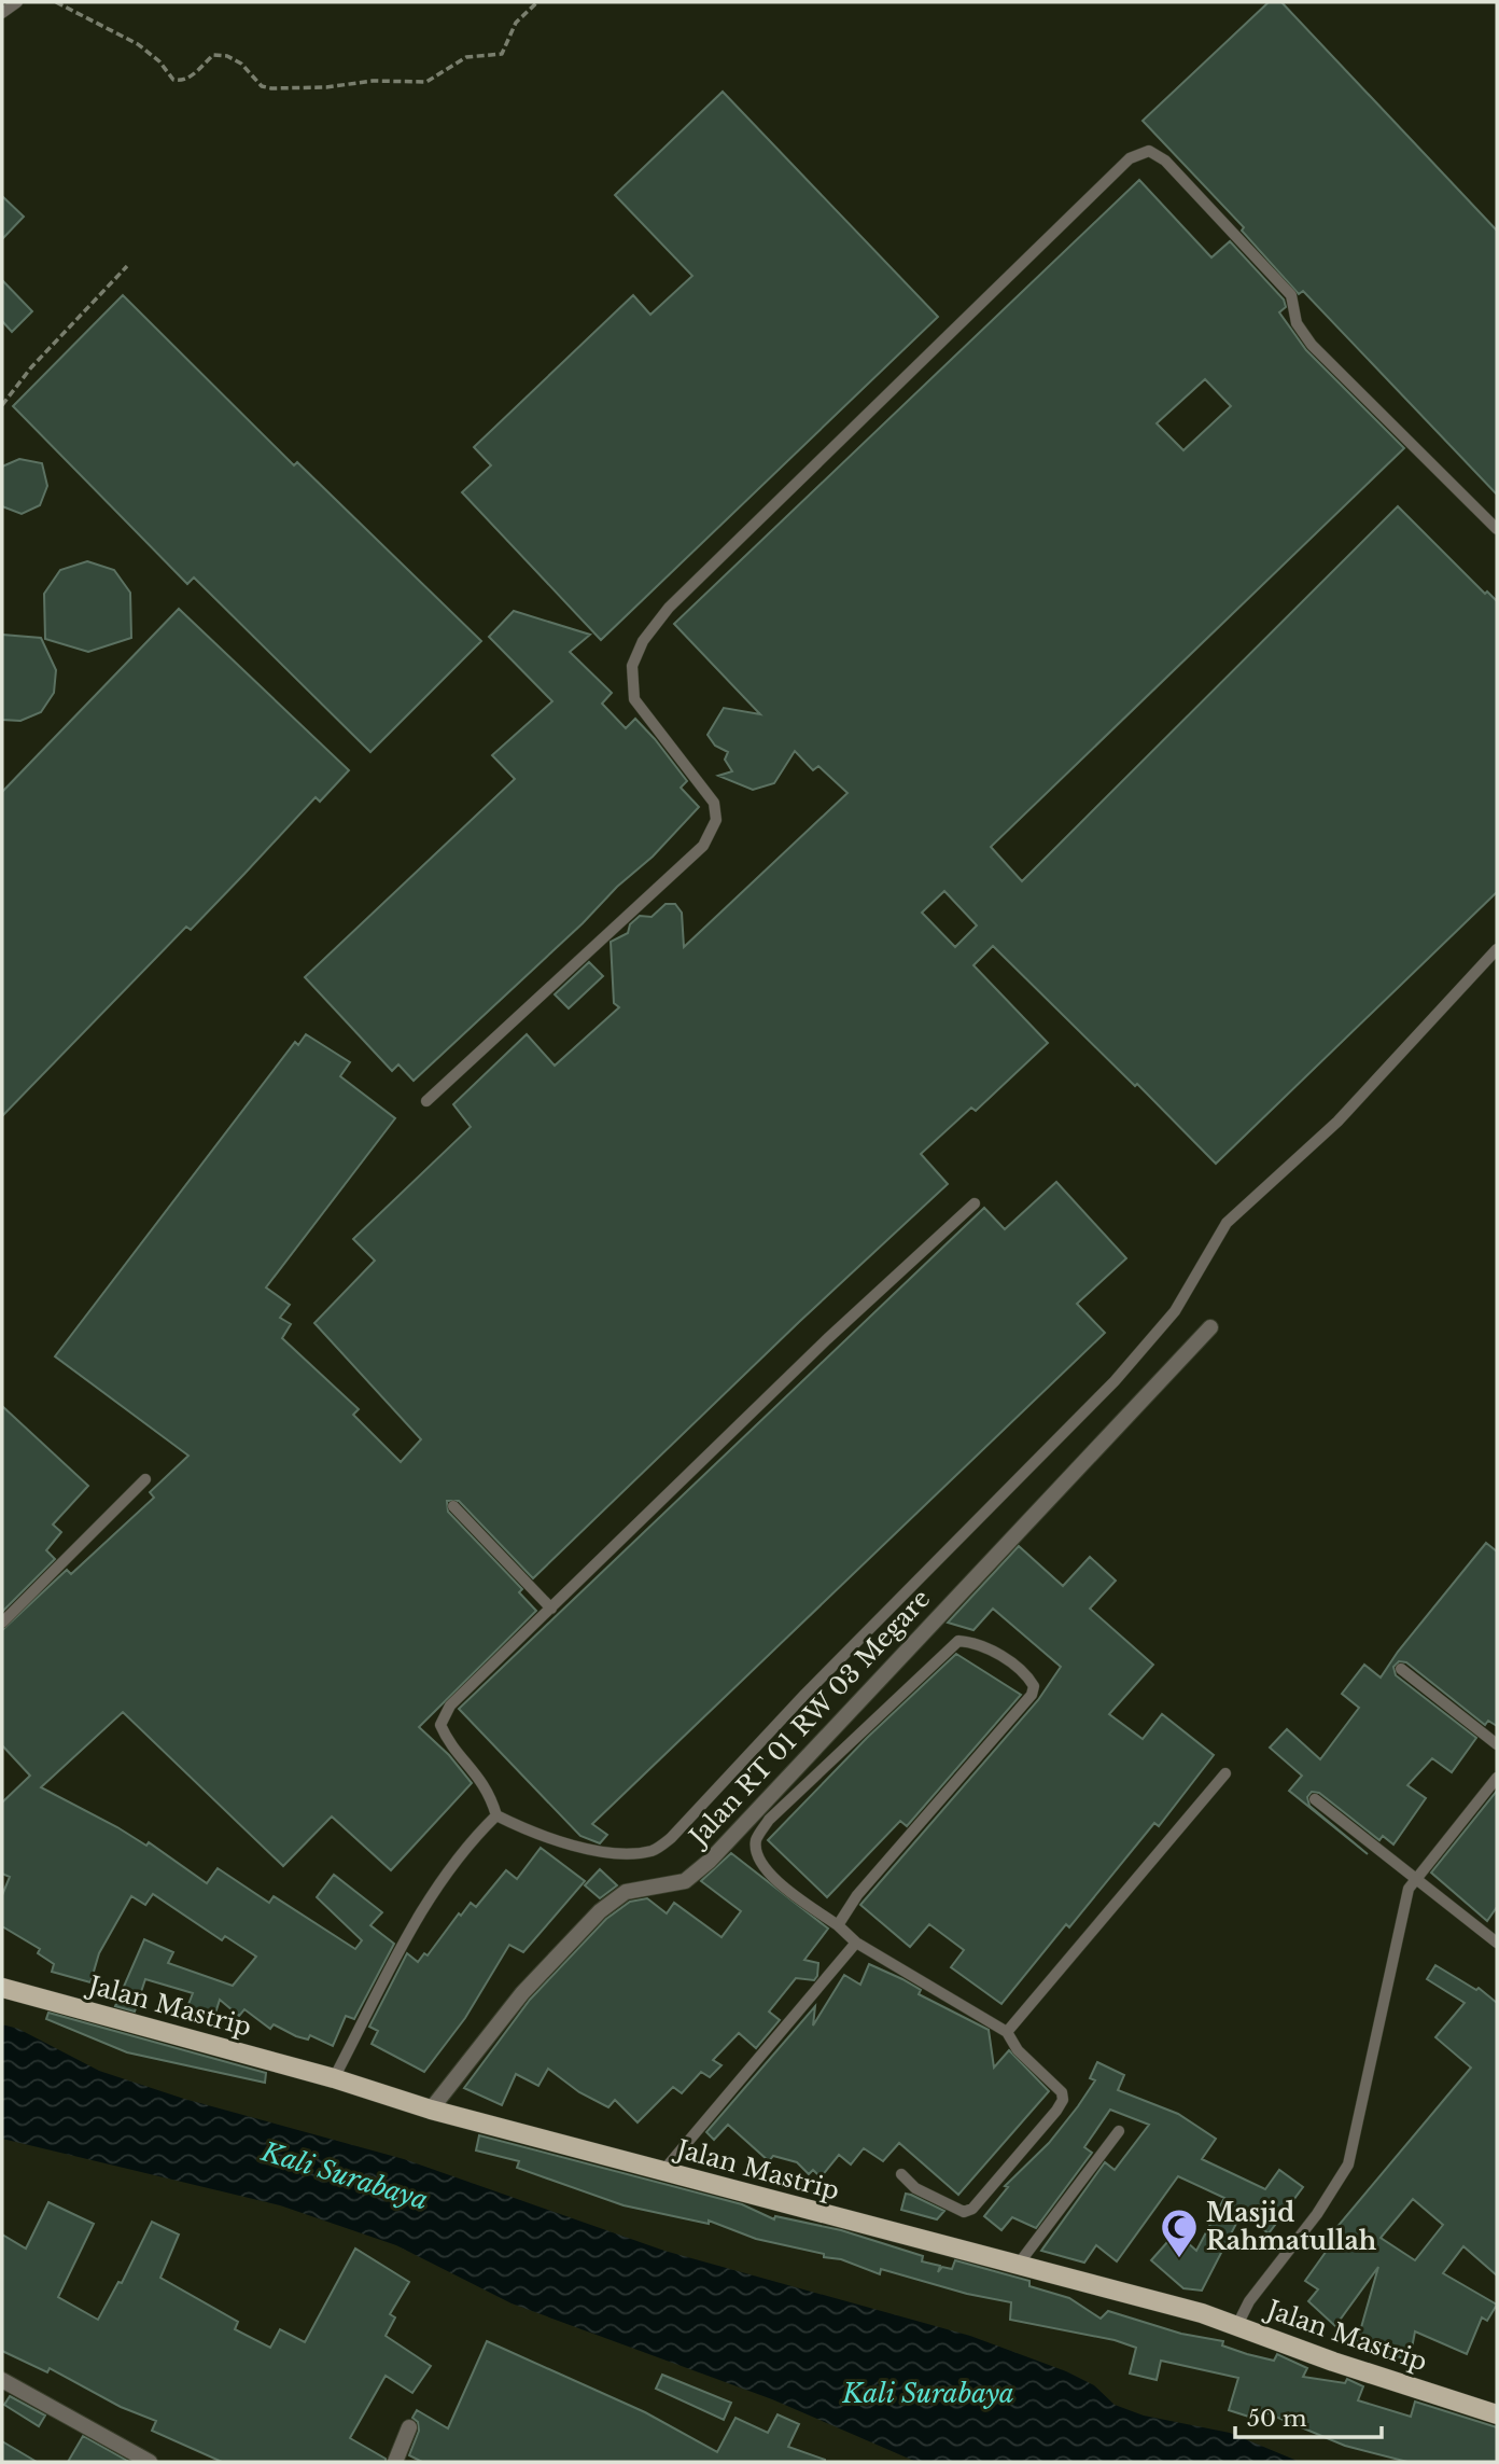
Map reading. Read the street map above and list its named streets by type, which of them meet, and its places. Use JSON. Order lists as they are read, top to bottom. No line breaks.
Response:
{"streets":{"main road":["Jalan Mastrip"],"street":["Jalan RT 01 RW 03 Megare"]},"crossings":[["Jalan RT 01 RW 03 Megare","Jalan Mastrip"]],"water":["Kali Surabaya"],"places":{"mosque":["Masjid Rahmatullah"]},"scale_bar":"50 m"}
